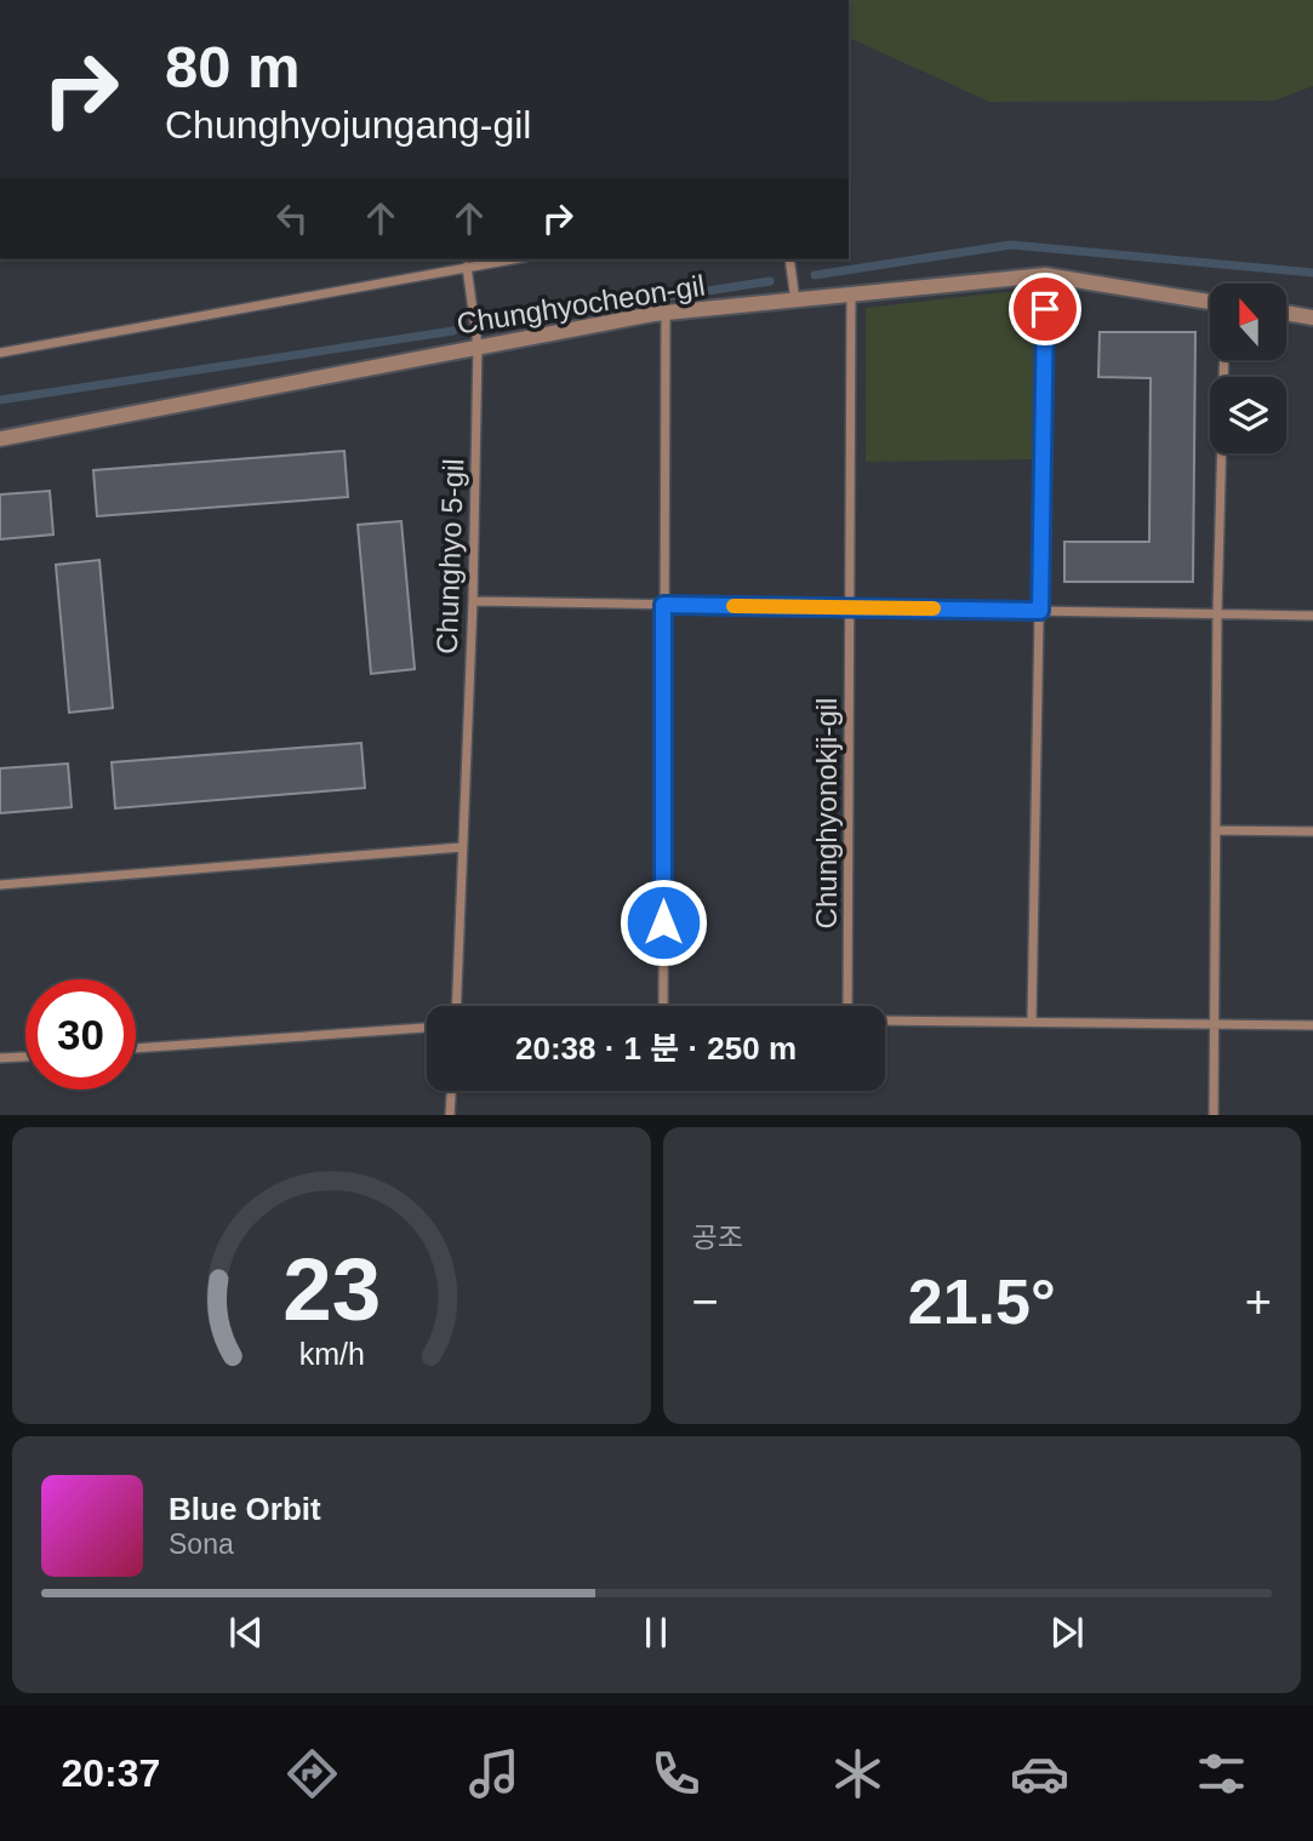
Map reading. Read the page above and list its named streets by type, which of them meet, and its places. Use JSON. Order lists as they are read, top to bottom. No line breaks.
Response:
{"streets":{"street":["Chunghyocheon-gil","Chunghyo 5-gil","Chunghyonokji-gil"]},"crossings":[["Chunghyocheon-gil","Chunghyo 5-gil"],["Chunghyocheon-gil","Chunghyonokji-gil"]],"north":"top","page":{"turn":["80 m","Chunghyojungang-gil"],"limit":"30","trip":"20:38 · 1 분 · 250 m","tile":"공조","heat":["−","21.5°","+"],"song":["Blue Orbit","Sona"],"tabs":"20:37","gauge":["23","km/h"]}}
